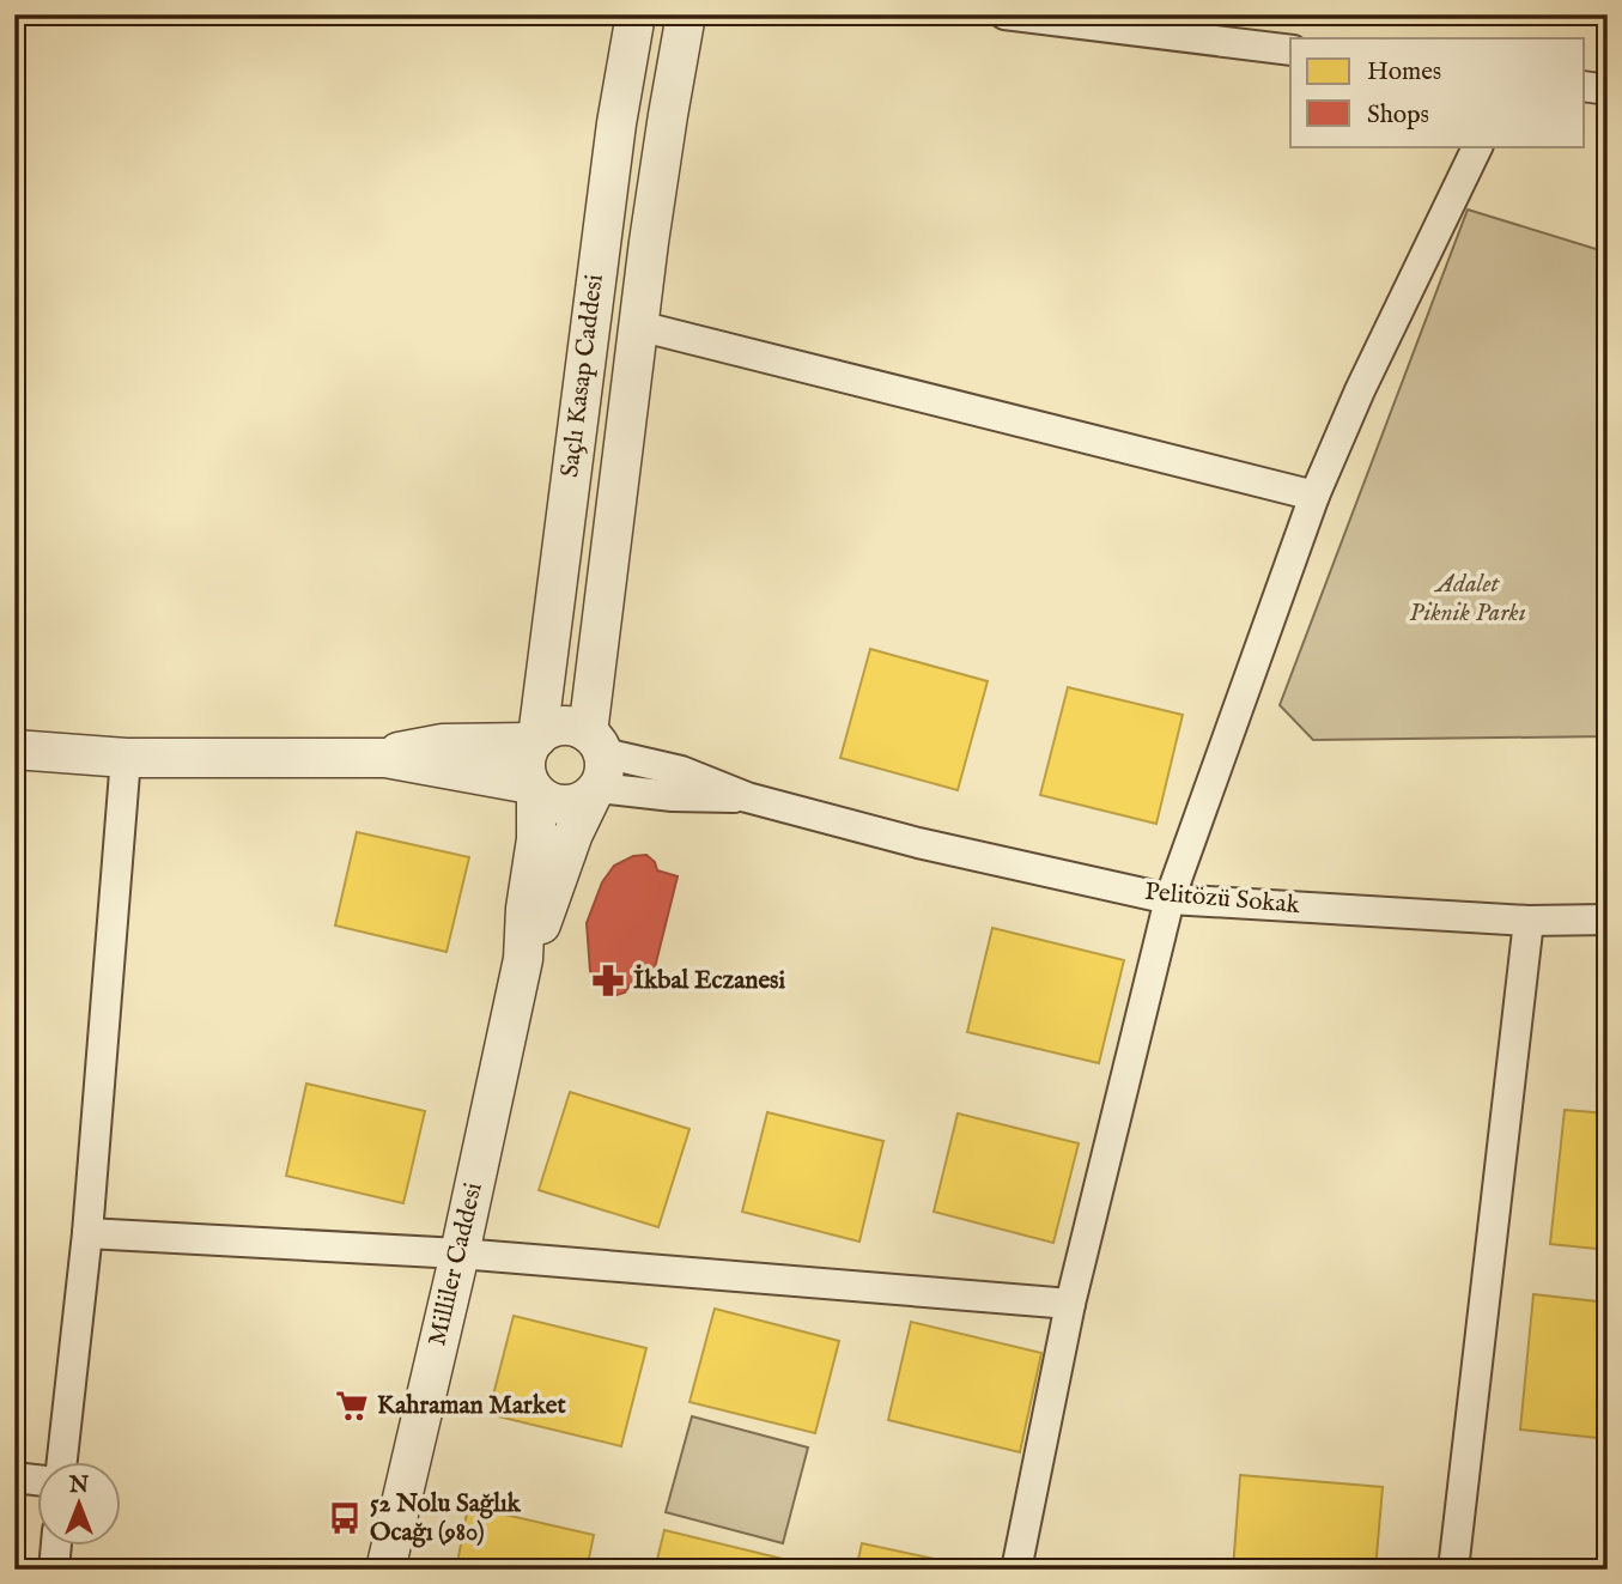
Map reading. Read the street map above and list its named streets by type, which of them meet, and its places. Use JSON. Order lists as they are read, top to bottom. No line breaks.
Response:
{"streets":{"street":["Saçlı Kasap Caddesi","Pelitözü Sokak","Milliler Caddesi"]},"crossings":[["Saçlı Kasap Caddesi","Pelitözü Sokak"],["Saçlı Kasap Caddesi","Milliler Caddesi"],["Pelitözü Sokak","Milliler Caddesi"]],"parks":["Adalet Piknik Parkı"],"places":{"pharmacy":["İkbal Eczanesi"],"supermarket":["Kahraman Market"],"bus stop":["52 Nolu Sağlık Ocağı (980)"]},"legend":["Homes","Shops"],"north":"top"}
